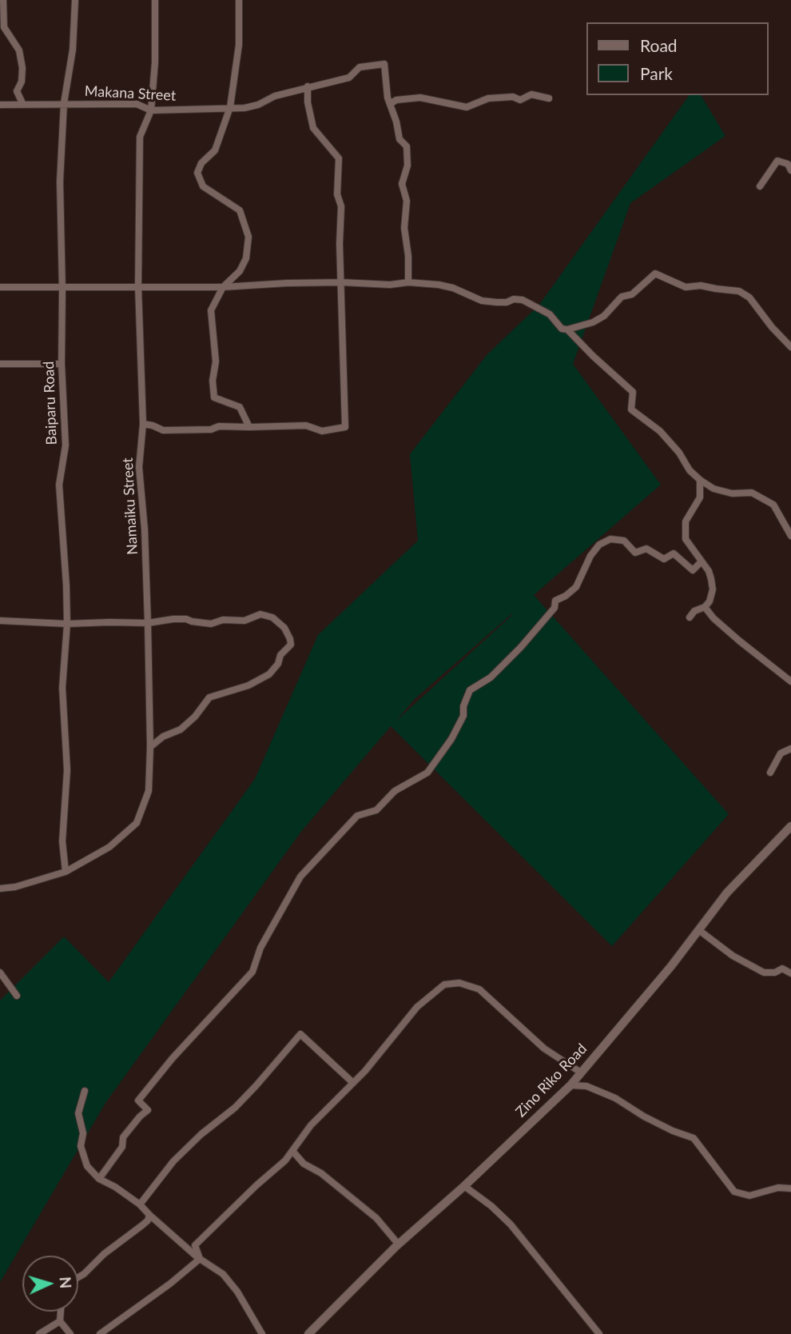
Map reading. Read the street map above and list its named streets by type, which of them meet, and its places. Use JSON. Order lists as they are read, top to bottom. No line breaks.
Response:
{"streets":{"street":["Makana Street","Baiparu Road","Namaiku Street","Zino Riko Road"]},"crossings":[["Makana Street","Baiparu Road"],["Makana Street","Namaiku Street"],["Baiparu Road","Namaiku Street"]],"legend":["Road","Park"],"north":"right"}
